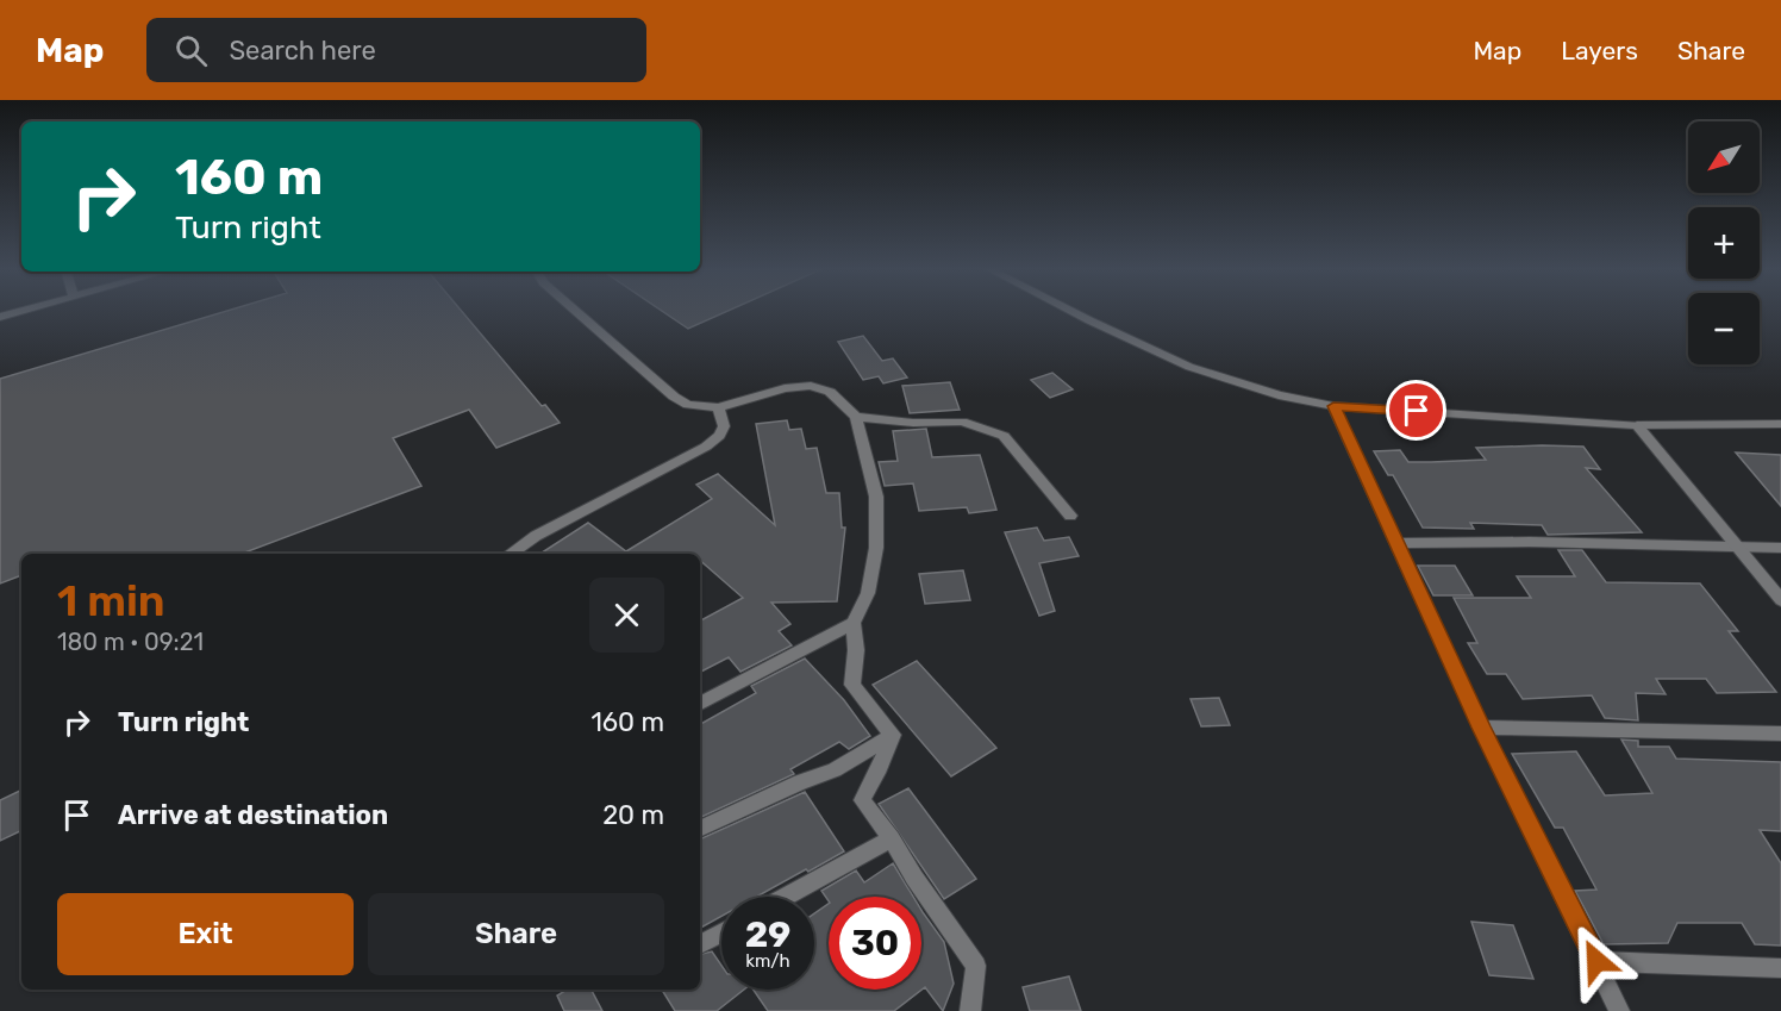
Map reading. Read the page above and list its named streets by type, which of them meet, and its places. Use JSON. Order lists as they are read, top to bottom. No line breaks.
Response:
{"north":"bottom left","page":{"header":"Map","search":"Search here","nav":["Map","Layers","Share"],"map_buttons":["+","−"],"turn":["160 m","Turn right"],"heading":["1 min","180 m · 09:21"],"list":[{"name":"Turn right","value":"160 m"},{"name":"Arrive at destination","value":"20 m"}],"buttons":["Exit","Share"],"speed":"29 km/h","limit":"30"}}
